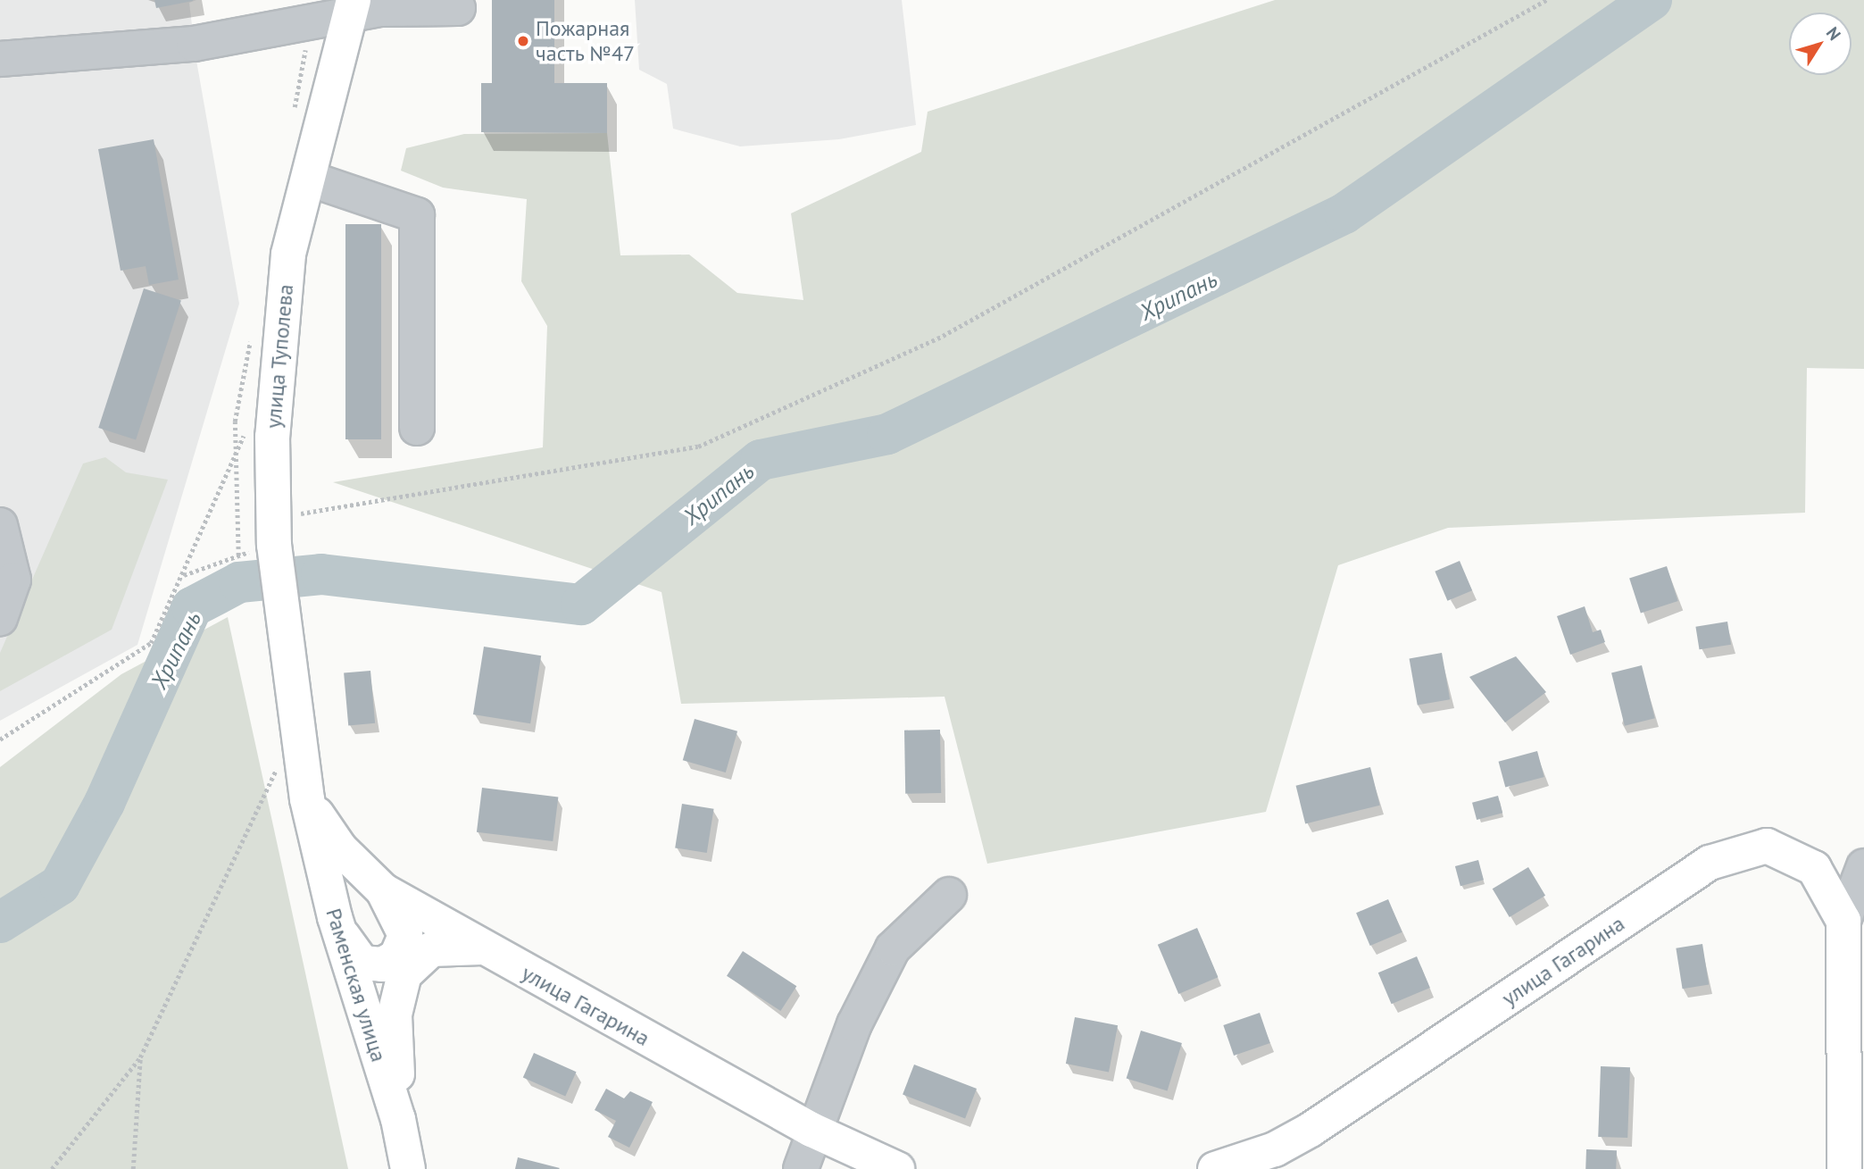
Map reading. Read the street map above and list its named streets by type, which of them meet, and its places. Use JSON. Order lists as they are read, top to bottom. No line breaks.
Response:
{"streets":{"main road":["улица Туполева","улица Гагарина","Раменская улица"]},"crossings":[["улица Туполева","Раменская улица"],["улица Гагарина","Раменская улица"]],"water":["Хрипань"],"places":["Пожарная часть №47"],"north":"top right"}
